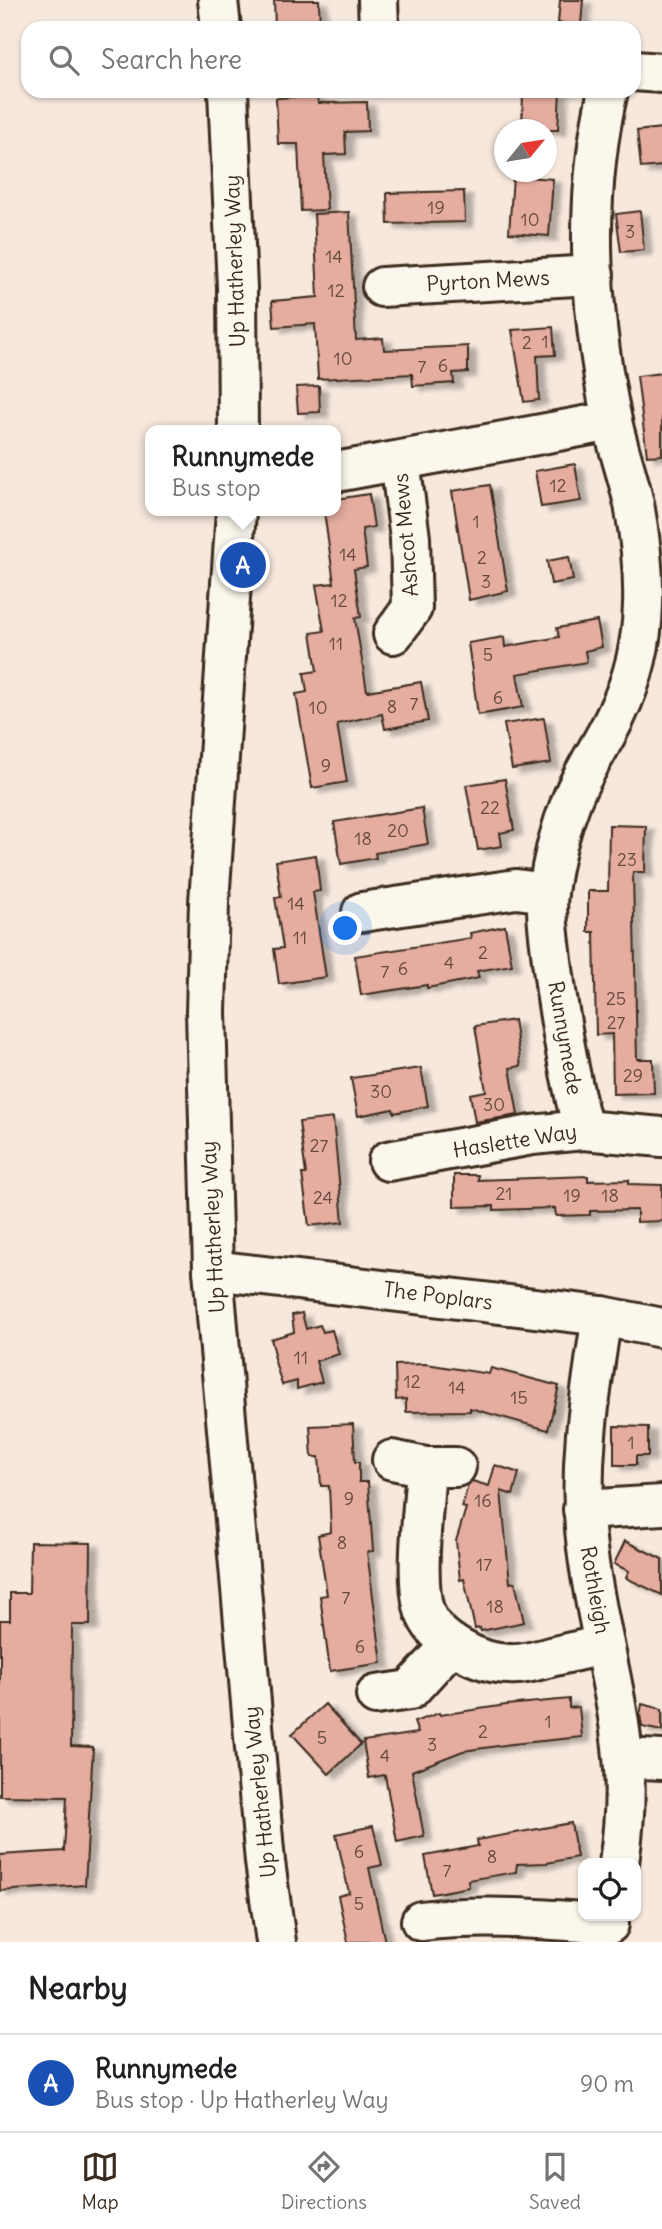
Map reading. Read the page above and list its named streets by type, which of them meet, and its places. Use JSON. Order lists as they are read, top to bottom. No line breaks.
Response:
{"streets":{"street":["Up Hatherley Way","Pyrton Mews","Ashcot Mews","Runnymede","Haslette Way","The Poplars","Rothleigh"]},"crossings":[["Up Hatherley Way","The Poplars"],["Pyrton Mews","Runnymede"],["Runnymede","Haslette Way"],["The Poplars","Rothleigh"]],"house_numbers":["19","10","3","14","12","1","2","10","6","7","12","1","14","2","3","12","11","5","6","7","8","10","9","22","20","18","23","14","11","2","4","6","7","25","27","29","30","30","27","21","19","18","24","11","12","14","15","1","9","16","8","17","7","18","6","1","2","5","3","4","6","8","7","5"],"north":"top right","page":{"search":"Search here","popup":["Runnymede","Bus stop"],"pins":"A","heading":"Nearby","list":[{"mark":"A","name":"Runnymede","note":"Bus stop · Up Hatherley Way","value":"90 m"}],"nav":["Map","Directions","Saved"]}}
